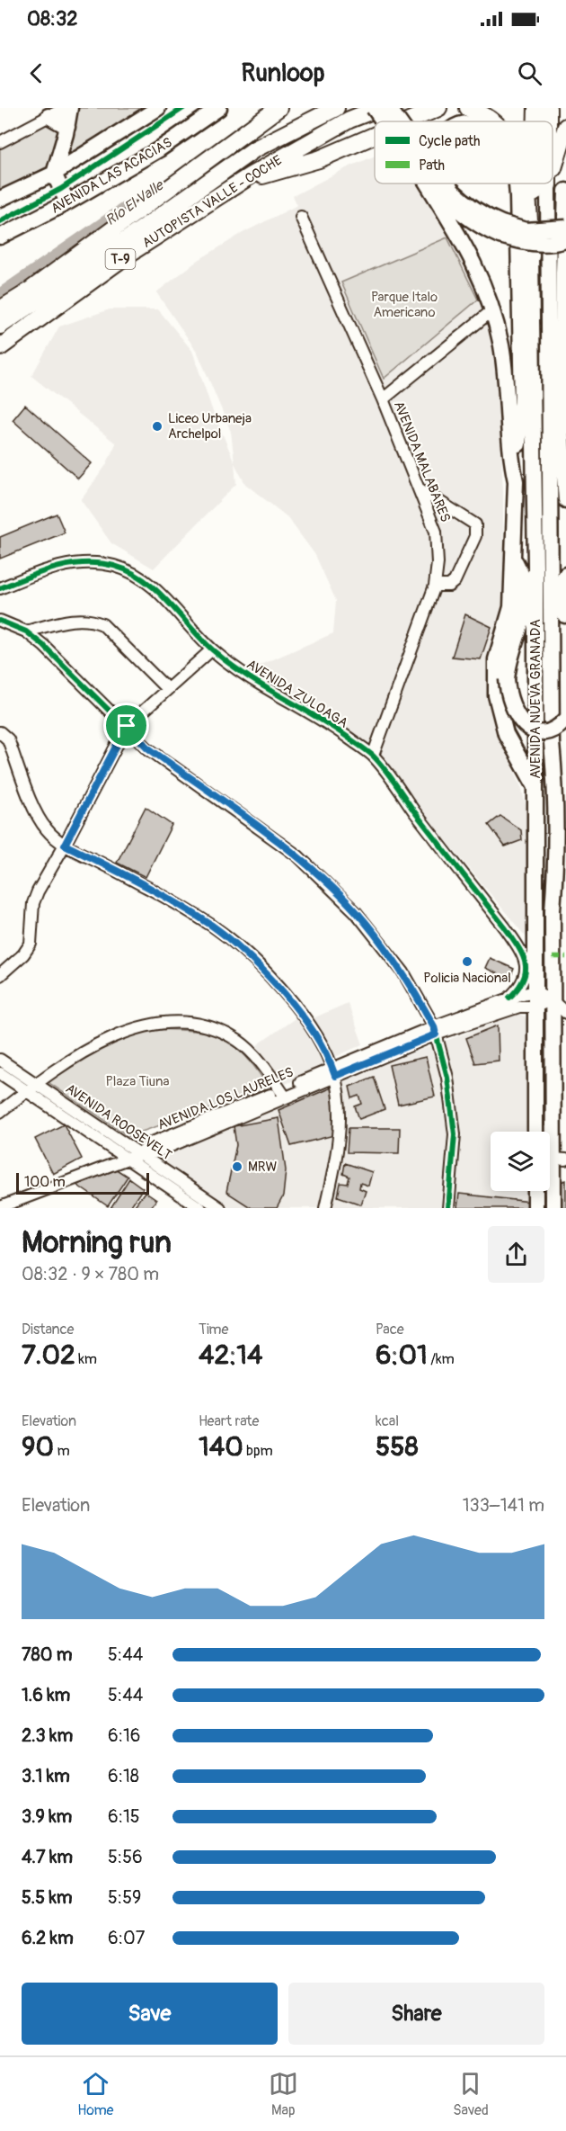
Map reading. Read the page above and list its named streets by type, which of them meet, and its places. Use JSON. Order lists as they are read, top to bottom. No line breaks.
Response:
{"streets":{"highway":["AUTOPISTA VALLE - COCHE","T-9"],"main road":["AVENIDA LAS ACACIAS","AVENIDA NUEVA GRANADA"],"street":["AVENIDA MALABARES","AVENIDA ZULOAGA","AVENIDA LOS LAURELES","AVENIDA ROOSEVELT"]},"crossings":[["AVENIDA MALABARES","AVENIDA ZULOAGA"],["AVENIDA ZULOAGA","AVENIDA NUEVA GRANADA"],["AVENIDA ZULOAGA","AVENIDA LOS LAURELES"],["AVENIDA NUEVA GRANADA","AVENIDA LOS LAURELES"],["AVENIDA LOS LAURELES","AVENIDA ROOSEVELT"]],"water":["Río El Valle"],"parks":["Parque Italo Americano","Plaza Tiuna"],"places":["Liceo Urbaneja Archelpol","Policia Nacional","MRW"],"legend":["Cycle path","Path"],"scale_bar":"100 m","page":{"status":"08:32","header":"Runloop","scale":"100 m","heading":["Morning run","08:32 · 9 × 780 m"],"stats":[["Distance","7.02 km"],["Time","42:14"],["Pace","6:01 /km"],["Elevation","90 m"],["Heart rate","140 bpm"],["kcal","558"]],"chart":["Elevation","133–141 m"],"list":[{"name":"780 m","note":"5:44"},{"name":"1.6 km","note":"5:44"},{"name":"2.3 km","note":"6:16"},{"name":"3.1 km","note":"6:18"},{"name":"3.9 km","note":"6:15"},{"name":"4.7 km","note":"5:56"},{"name":"5.5 km","note":"5:59"},{"name":"6.2 km","note":"6:07"}],"buttons":["Save","Share"],"tabs":["Home","Map","Saved"]}}
